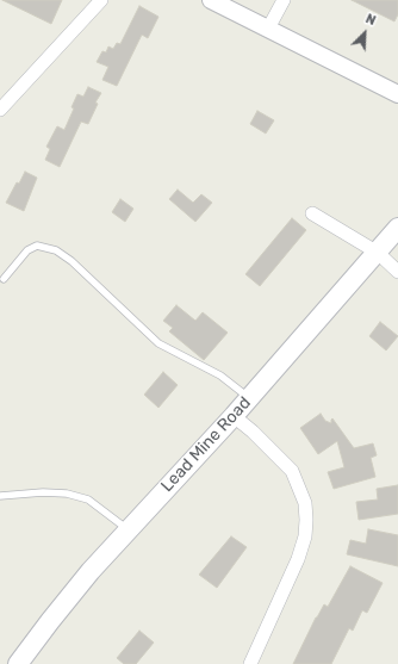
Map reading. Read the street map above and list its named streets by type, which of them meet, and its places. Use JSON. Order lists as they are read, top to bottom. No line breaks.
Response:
{"streets":{"main road":["Lead Mine Road"]},"north":"top right"}
